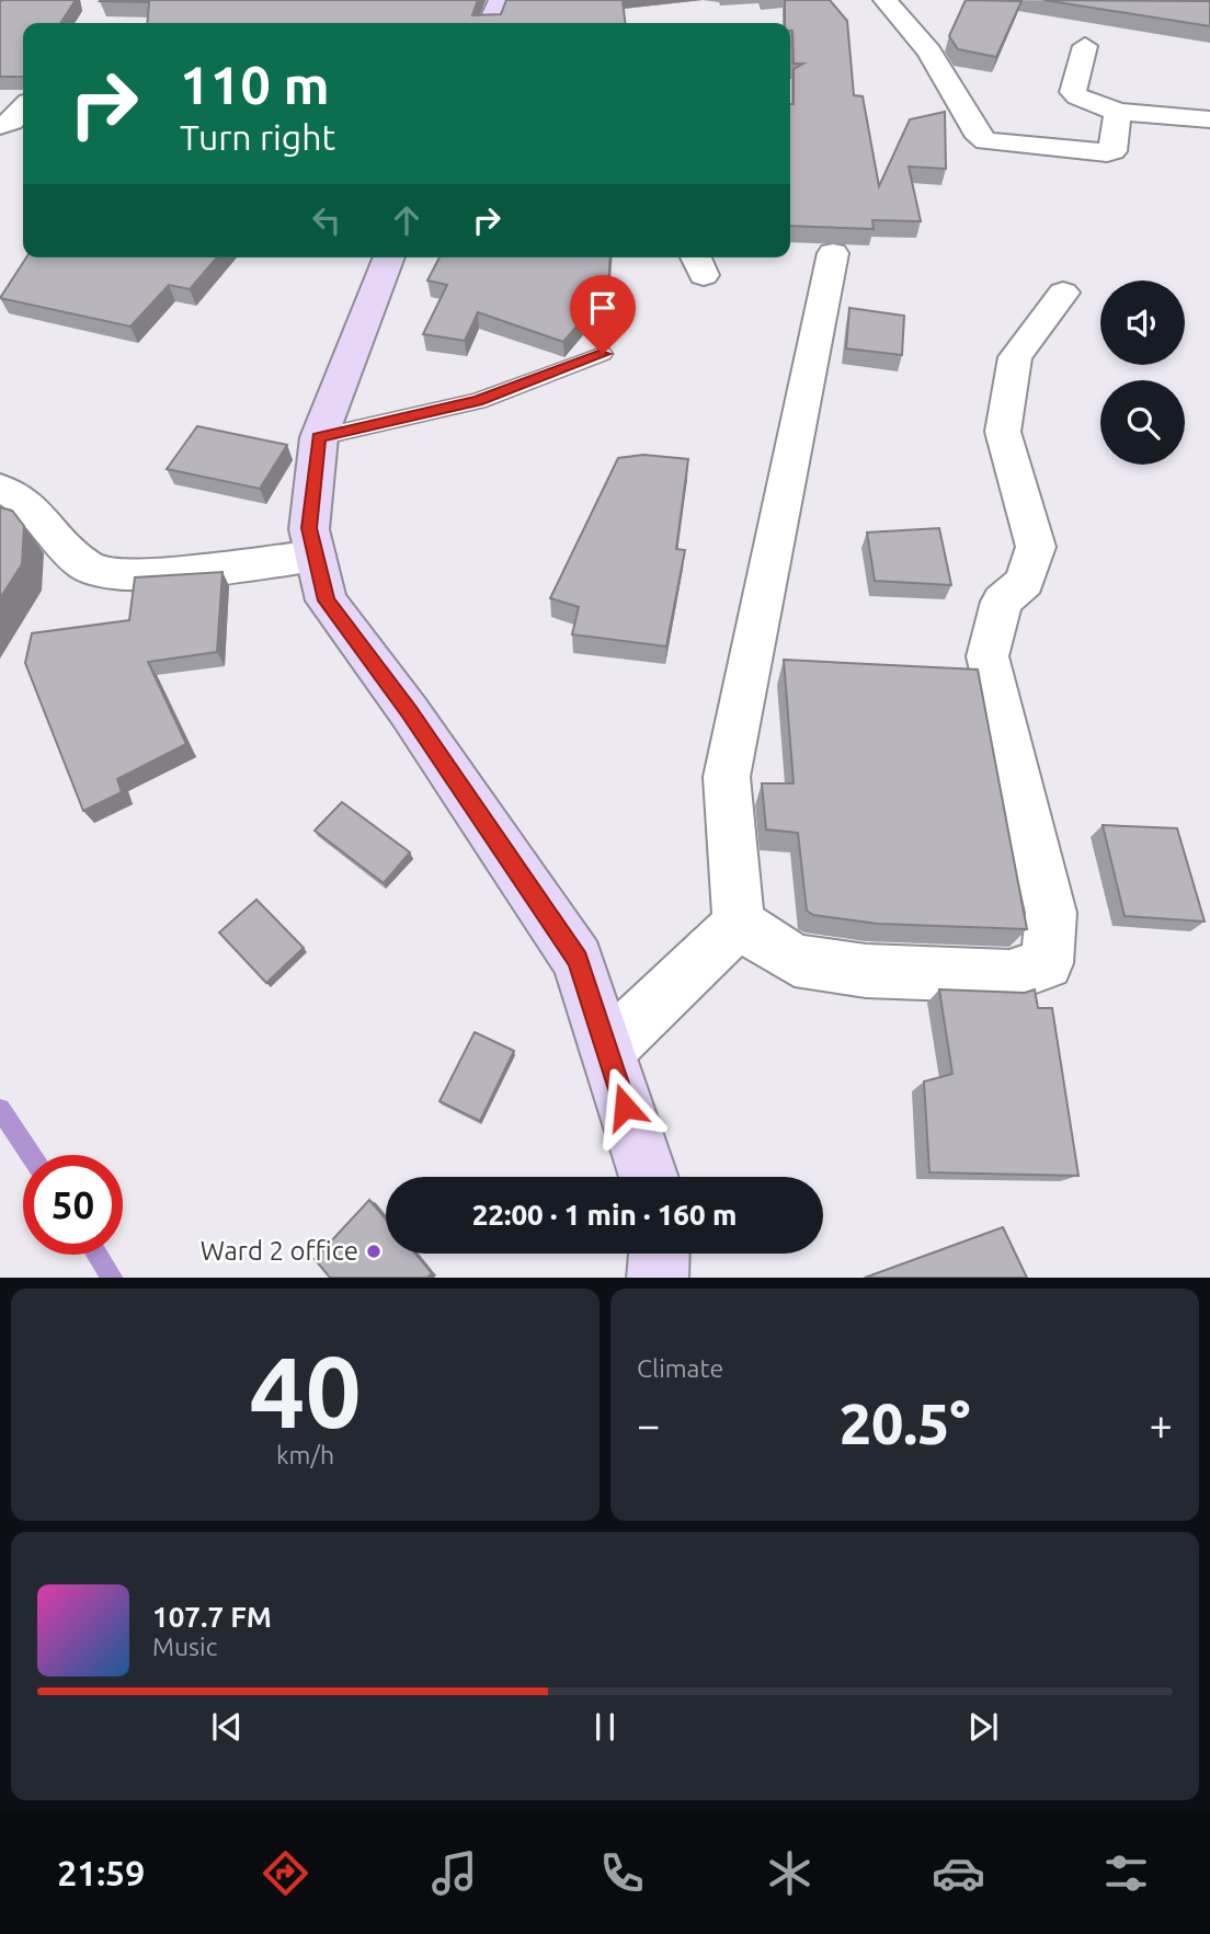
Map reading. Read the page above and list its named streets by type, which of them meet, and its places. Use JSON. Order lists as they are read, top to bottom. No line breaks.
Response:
{"places":["Ward 2 office"],"page":{"turn":["110 m","Turn right"],"limit":"50","trip":"22:00 · 1 min · 160 m","tile":[["40","km/h"],"Climate"],"heat":["−","20.5°","+"],"song":["107.7 FM","Music"],"tabs":"21:59"}}
